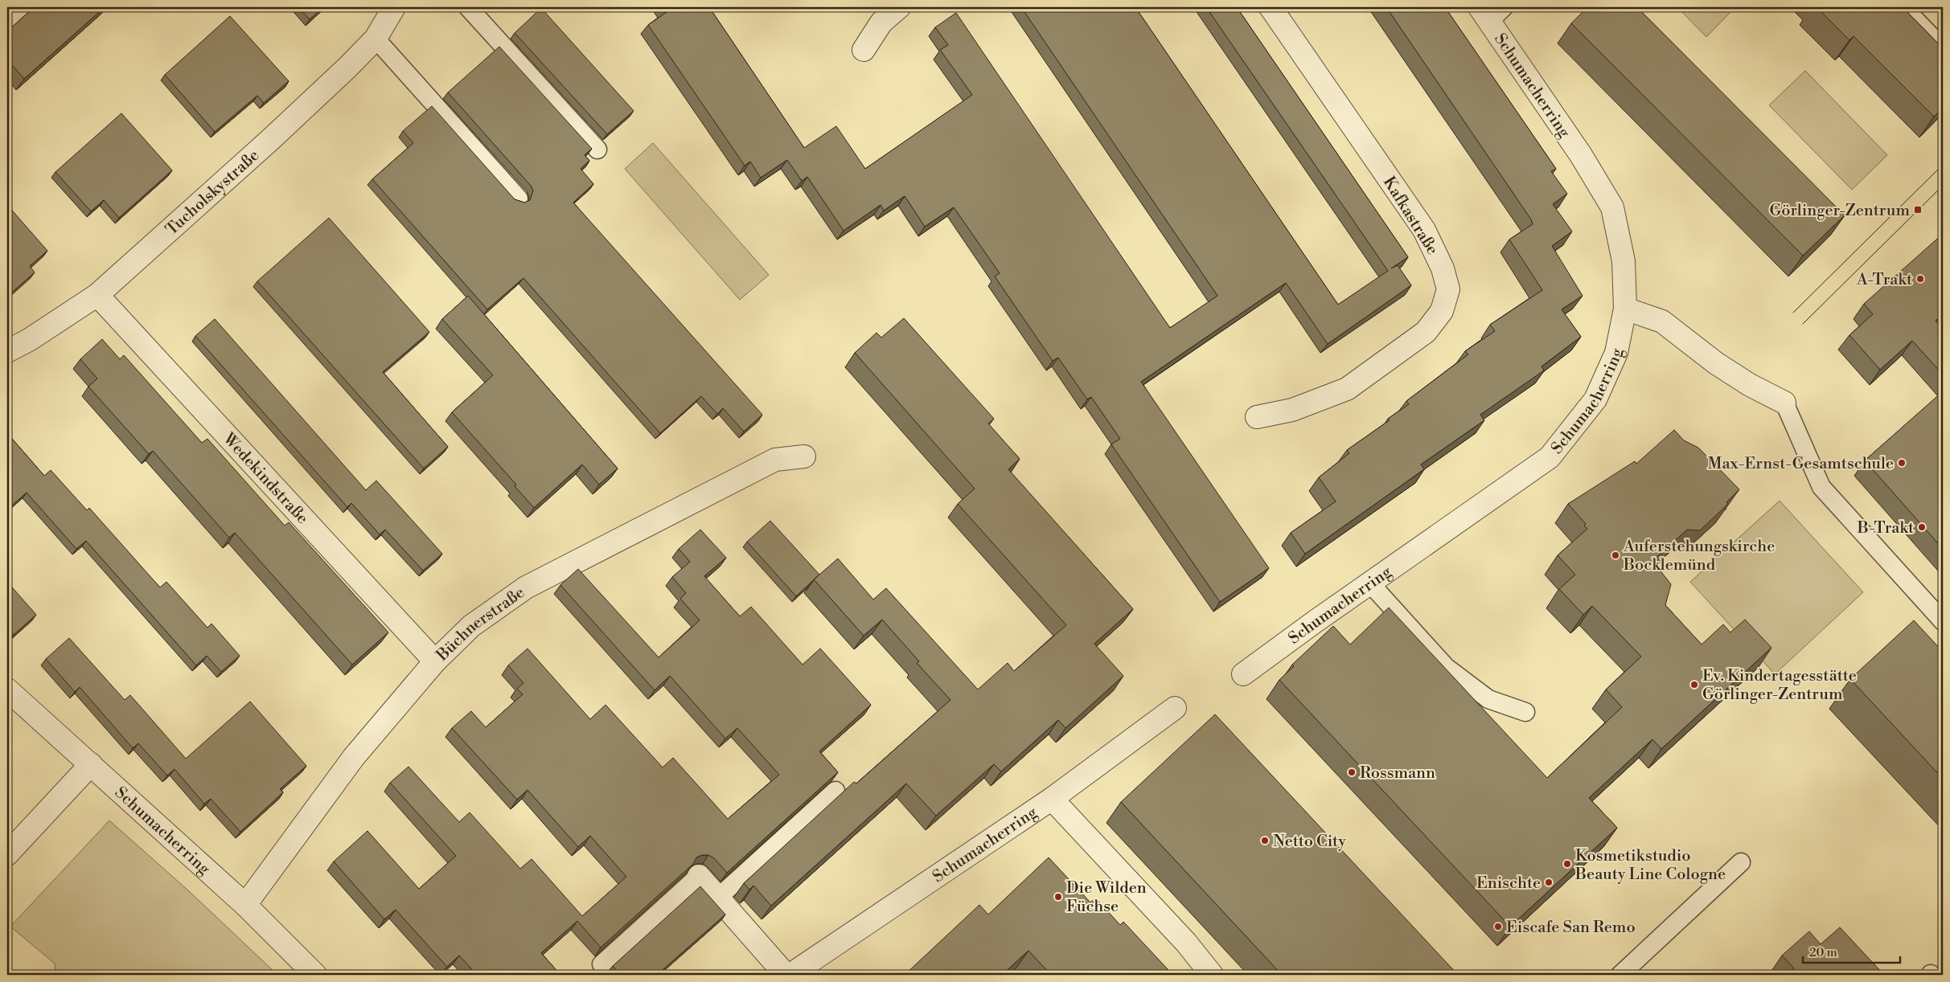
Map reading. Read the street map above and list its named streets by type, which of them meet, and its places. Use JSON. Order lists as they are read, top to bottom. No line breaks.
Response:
{"streets":{"street":["Schumacherring","Tucholskystraße","Kafkastraße","Wedekindstraße","Büchnerstraße"]},"crossings":[["Schumacherring","Büchnerstraße"],["Tucholskystraße","Wedekindstraße"],["Wedekindstraße","Büchnerstraße"]],"places":{"transit":["Görlinger-Zentrum"],"other":["A-Trakt","Max-Ernst-Gesamtschule","B-Trakt","Auferstehungskirche Bocklemünd","Ev. Kindertagesstätte Görlinger-Zentrum","Rossmann","Netto City","Kosmetikstudio Beauty Line Cologne","Enischte","Die Wilden Füchse","Eiscafe San Remo"]},"scale_bar":"20 m"}
